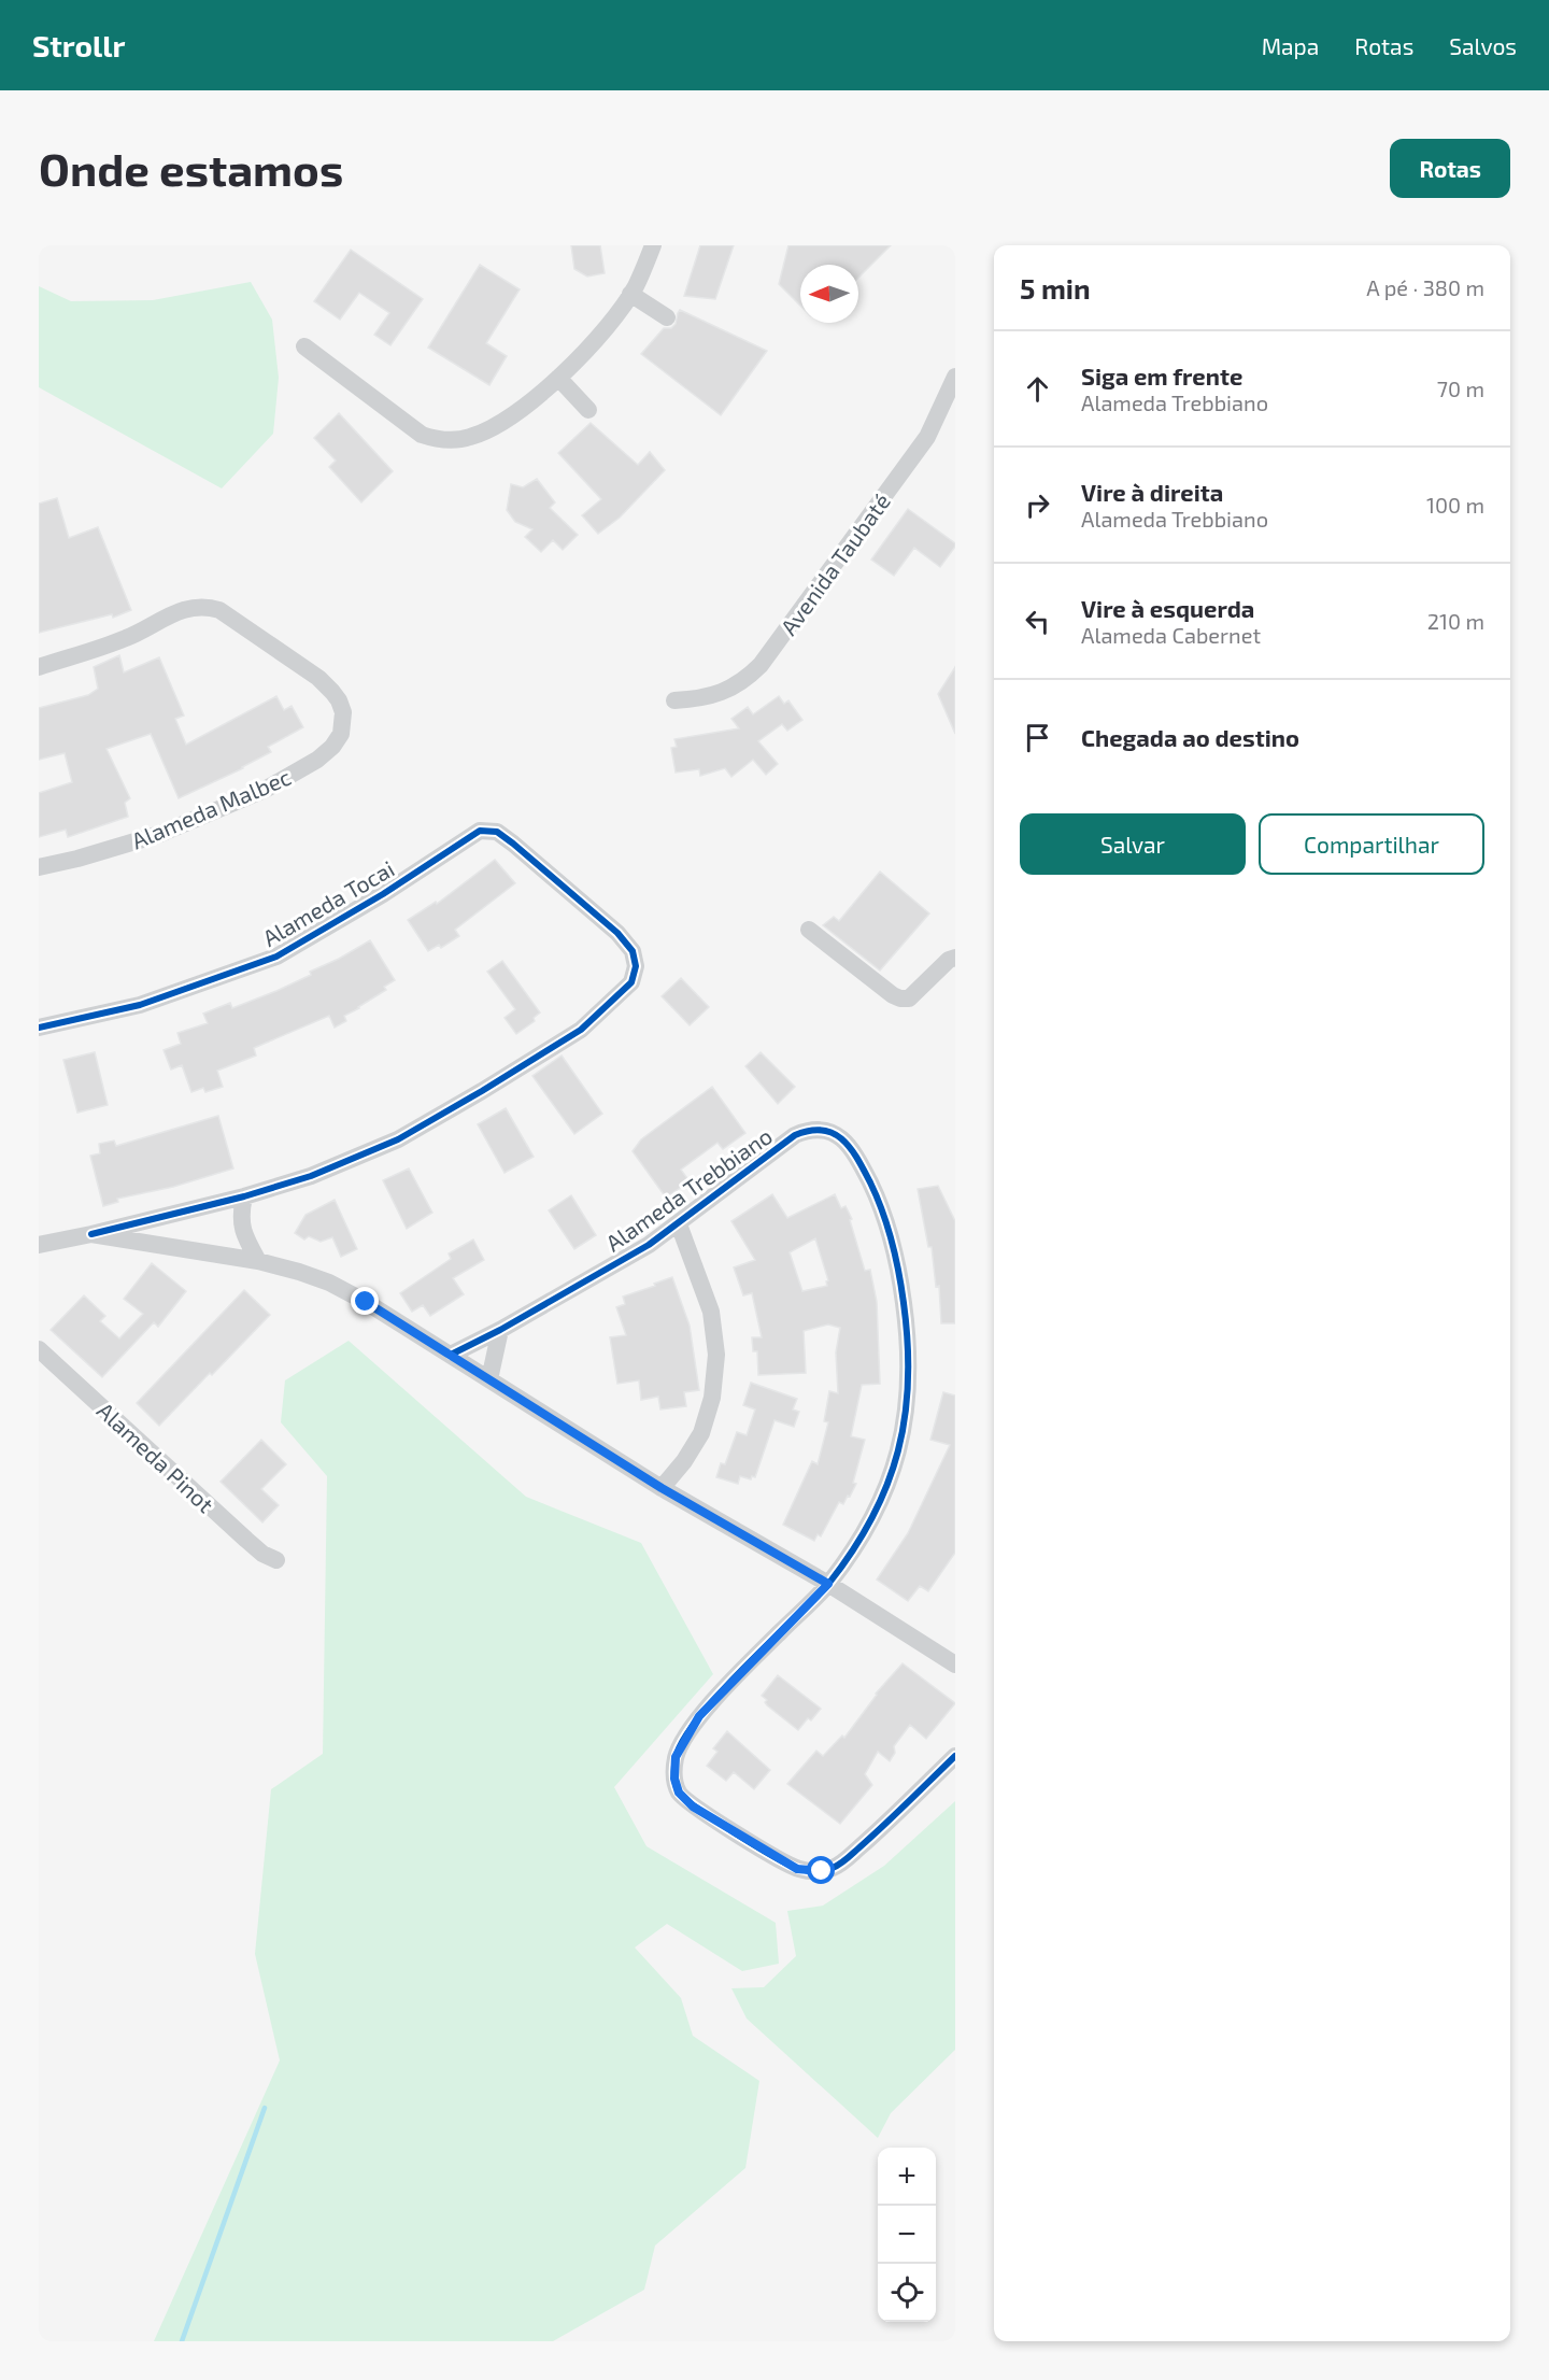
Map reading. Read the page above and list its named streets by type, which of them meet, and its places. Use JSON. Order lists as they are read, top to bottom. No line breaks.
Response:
{"streets":{"street":["Avenida Taubaté","Alameda Malbec","Alameda Tocai","Alameda Trebbiano","Alameda Pinot"]},"north":"left","page":{"header":"Strollr","nav":["Mapa","Rotas","Salvos"],"buttons":["Rotas",["Salvar","Compartilhar"]],"title":"Onde estamos","heading":["5 min","A pé · 380 m"],"list":[["Siga em frente","Alameda Trebbiano","70 m"],["Vire à direita","Alameda Trebbiano","100 m"],["Vire à esquerda","Alameda Cabernet","210 m"],"Chegada ao destino"],"map_buttons":["+","−"]}}
